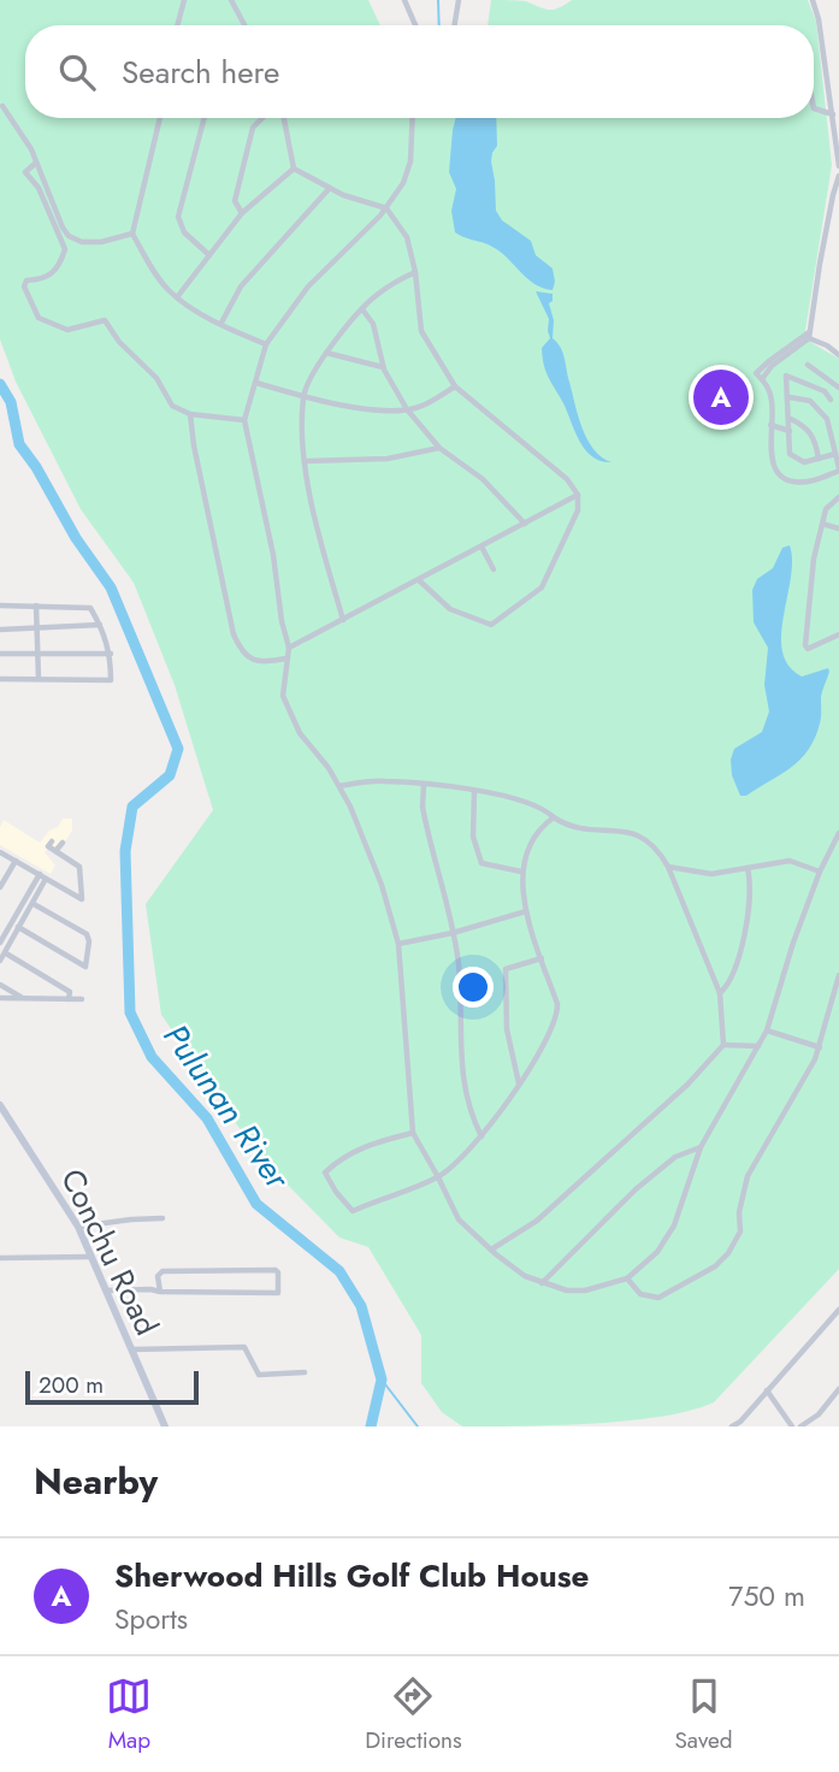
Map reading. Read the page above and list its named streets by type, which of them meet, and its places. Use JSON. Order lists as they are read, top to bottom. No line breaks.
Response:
{"streets":{"main road":["Conchu Road"]},"water":["Pulunan River"],"scale_bar":"200 m","page":{"search":"Search here","pins":"A","scale":"200 m","heading":"Nearby","list":[{"mark":"A","name":"Sherwood Hills Golf Club House","note":"Sports","value":"750 m"}],"nav":["Map","Directions","Saved"]}}
